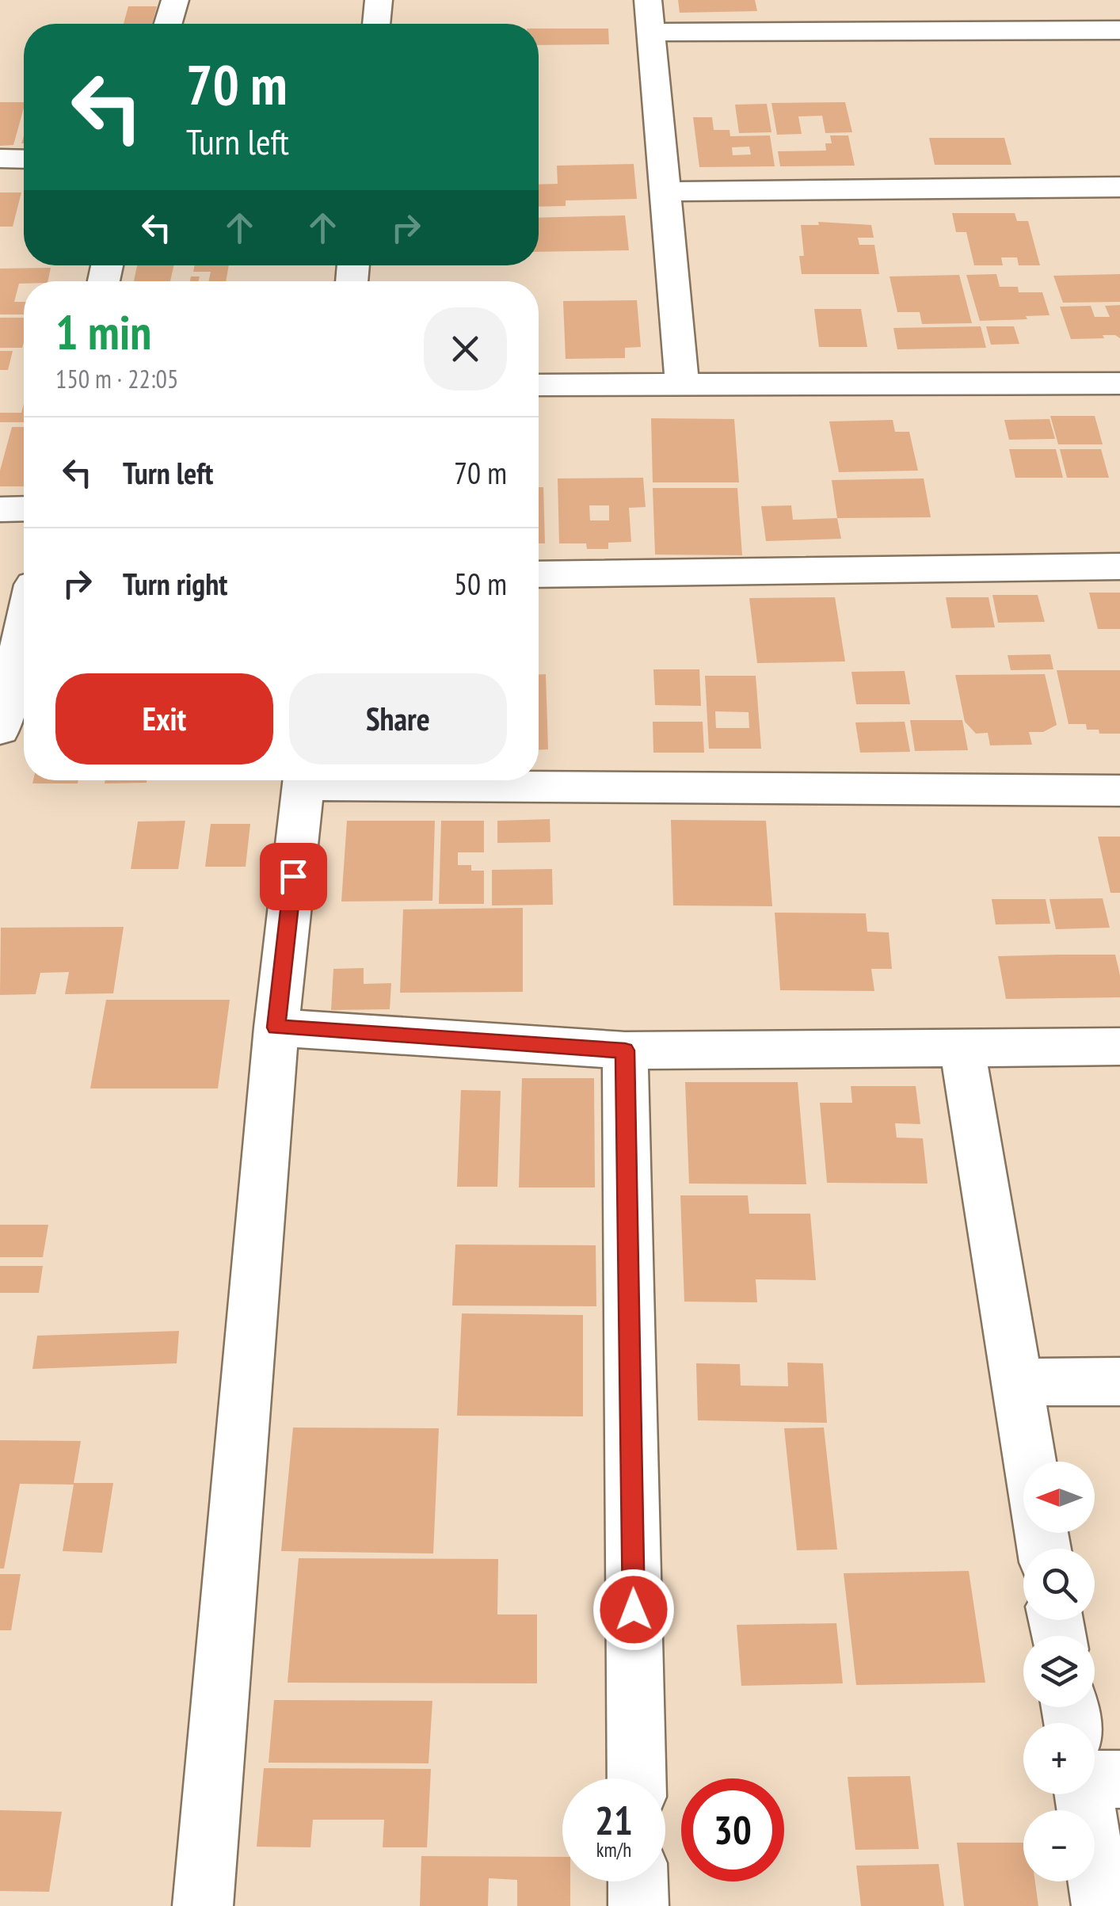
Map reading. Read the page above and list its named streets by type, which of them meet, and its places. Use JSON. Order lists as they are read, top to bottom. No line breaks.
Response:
{"north":"left","page":{"turn":["70 m","Turn left"],"heading":["1 min","150 m · 22:05"],"list":[{"name":"Turn left","value":"70 m"},{"name":"Turn right","value":"50 m"}],"buttons":["Exit","Share"],"map_buttons":["+","−"],"speed":"21 km/h","limit":"30"}}
